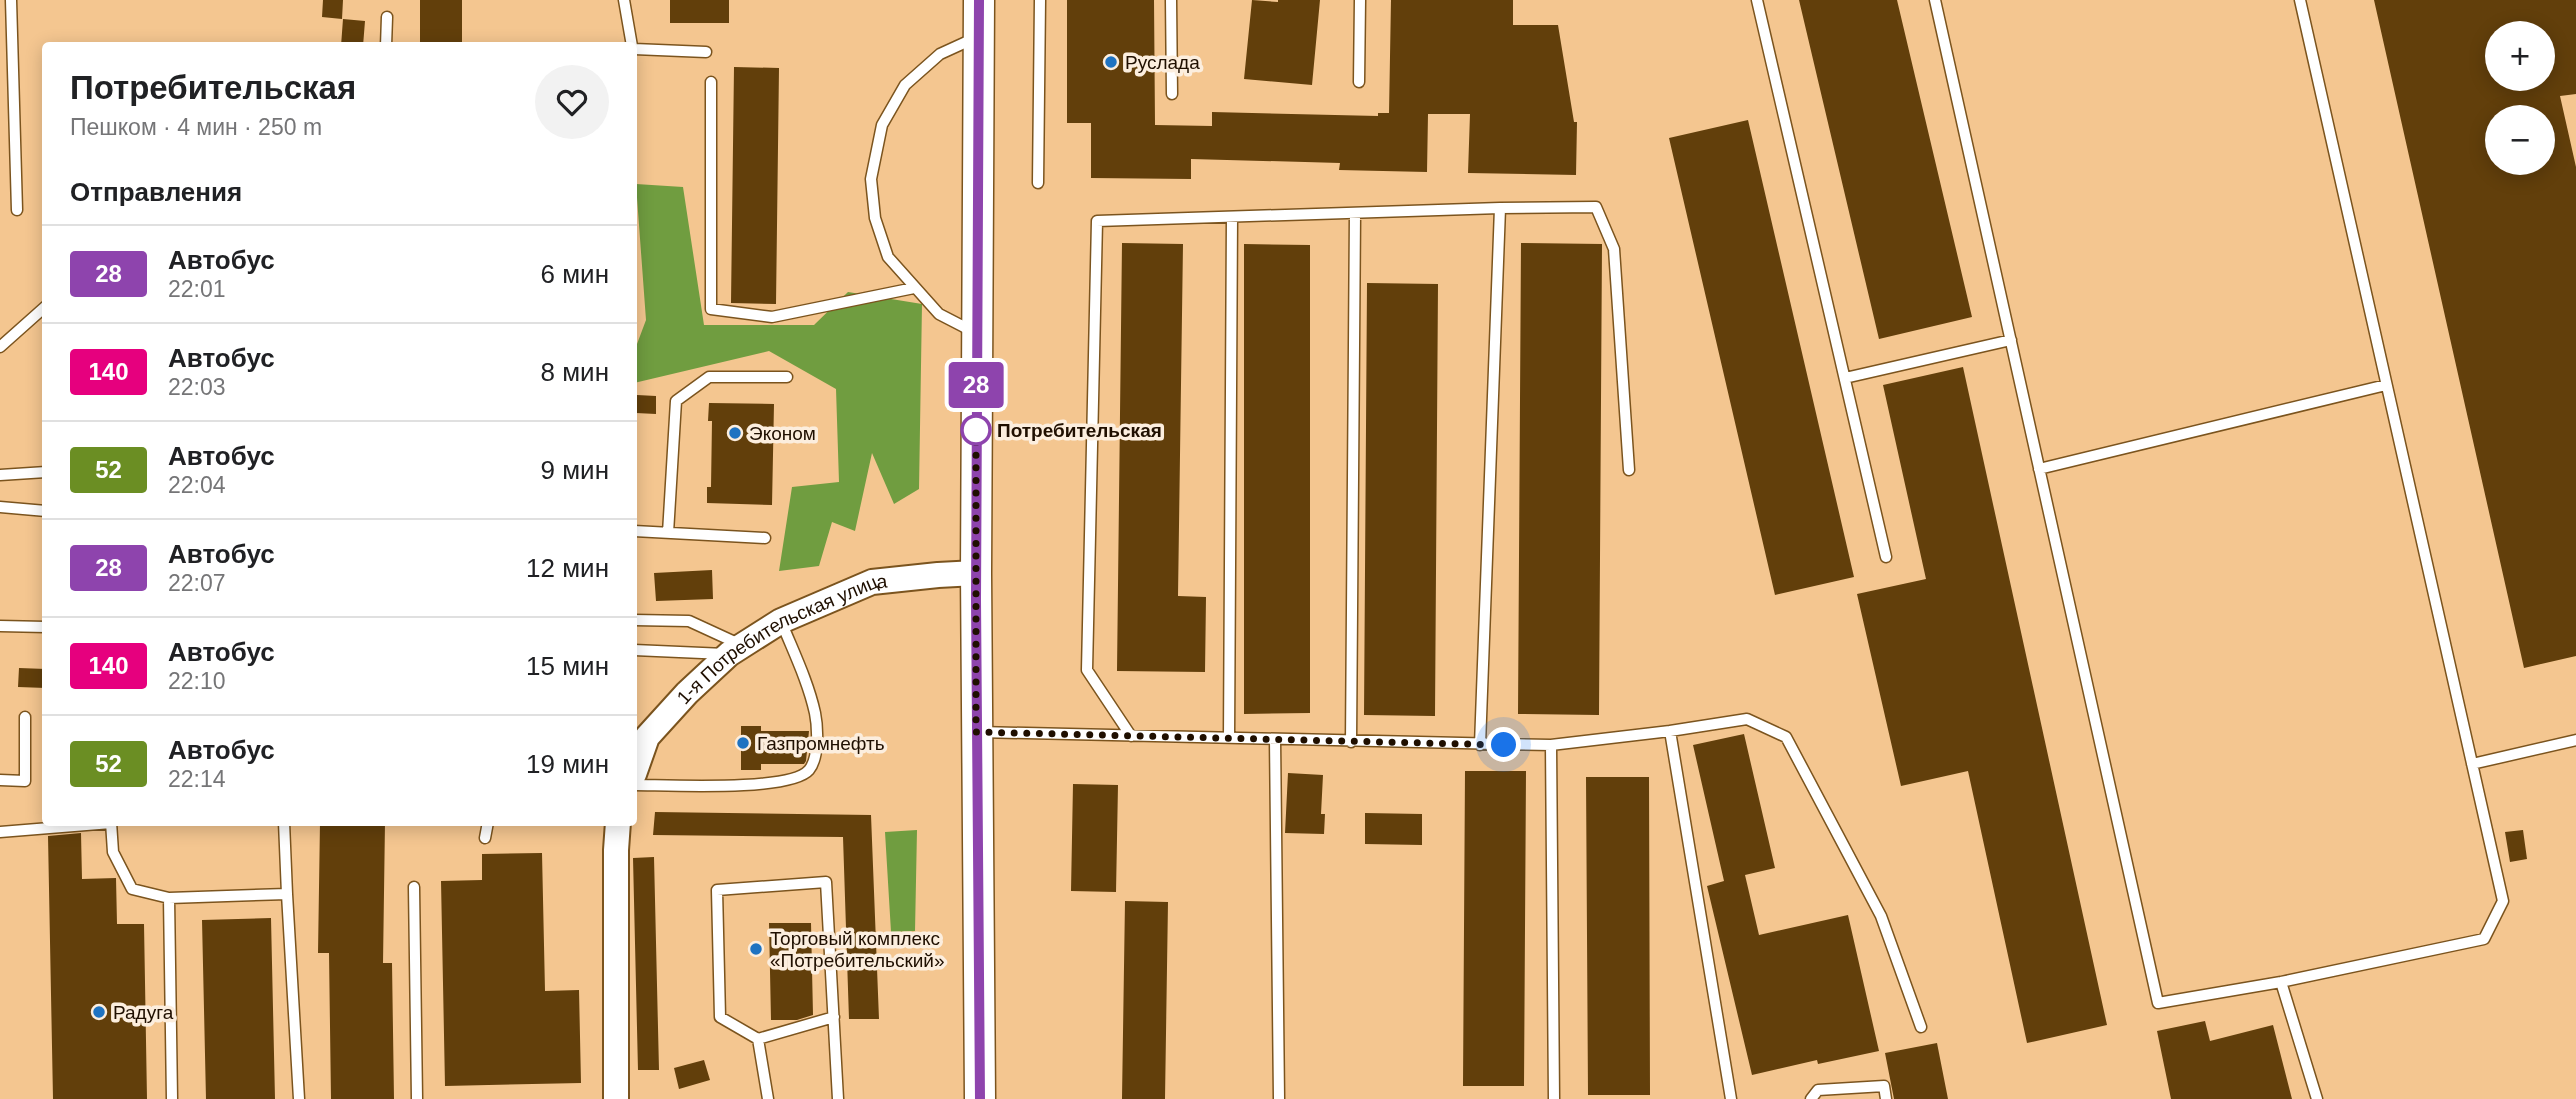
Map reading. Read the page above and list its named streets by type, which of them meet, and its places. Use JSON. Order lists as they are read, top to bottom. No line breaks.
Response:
{"streets":{"street":["1-я Потребительская улица"]},"places":["Руслада","Потребительская","Эконом","Газпромнефть","Торговый комплекс «Потребительский»","Радуга"],"lines":["bus line 28"],"page":{"on_map":"28","map_buttons":["+","−"],"heading":[["Потребительская","Пешком · 4 мин · 250 m"],"Отправления"],"list":[{"mark":"28","name":"Автобус","note":"22:01","value":"6 мин"},{"mark":"140","name":"Автобус","note":"22:03","value":"8 мин"},{"mark":"52","name":"Автобус","note":"22:04","value":"9 мин"},{"mark":"28","name":"Автобус","note":"22:07","value":"12 мин"},{"mark":"140","name":"Автобус","note":"22:10","value":"15 мин"},{"mark":"52","name":"Автобус","note":"22:14","value":"19 мин"}]}}
